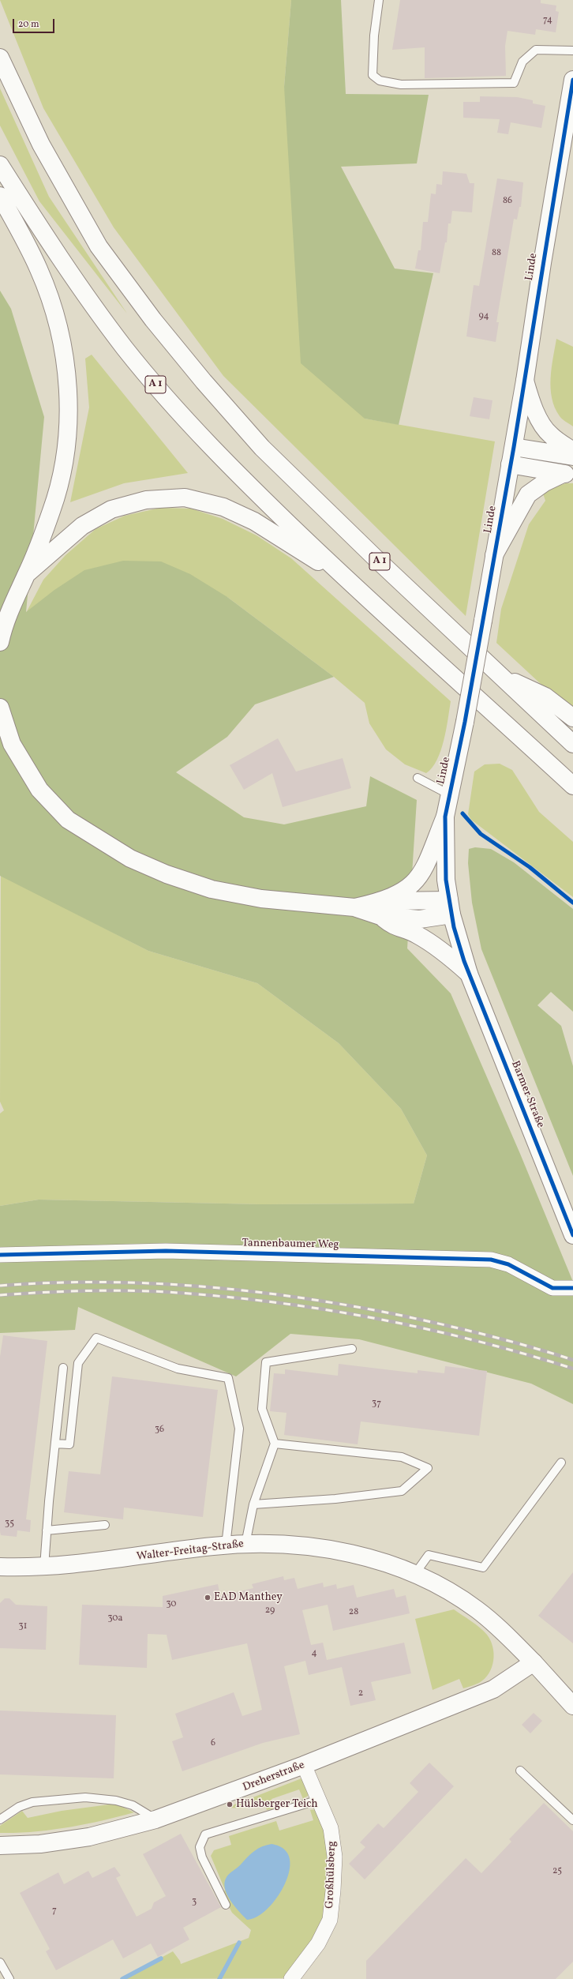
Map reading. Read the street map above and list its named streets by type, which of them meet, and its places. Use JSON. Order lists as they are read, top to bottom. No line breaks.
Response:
{"streets":{"main road":["Linde","A 1","Barmer Straße","Walter-Freitag-Straße","Dreherstraße"],"street":["Tannenbaumer Weg","Großhülsberg"]},"crossings":[["Linde","Barmer Straße"],["Walter-Freitag-Straße","Dreherstraße"],["Dreherstraße","Großhülsberg"]],"places":["EAD Manthey","Hülsberger Teich"],"house_numbers":["74","86","88","94","37","36","35","30","29","28","30a","31","4","2","6","25","3","7"],"scale_bar":"20 m"}
